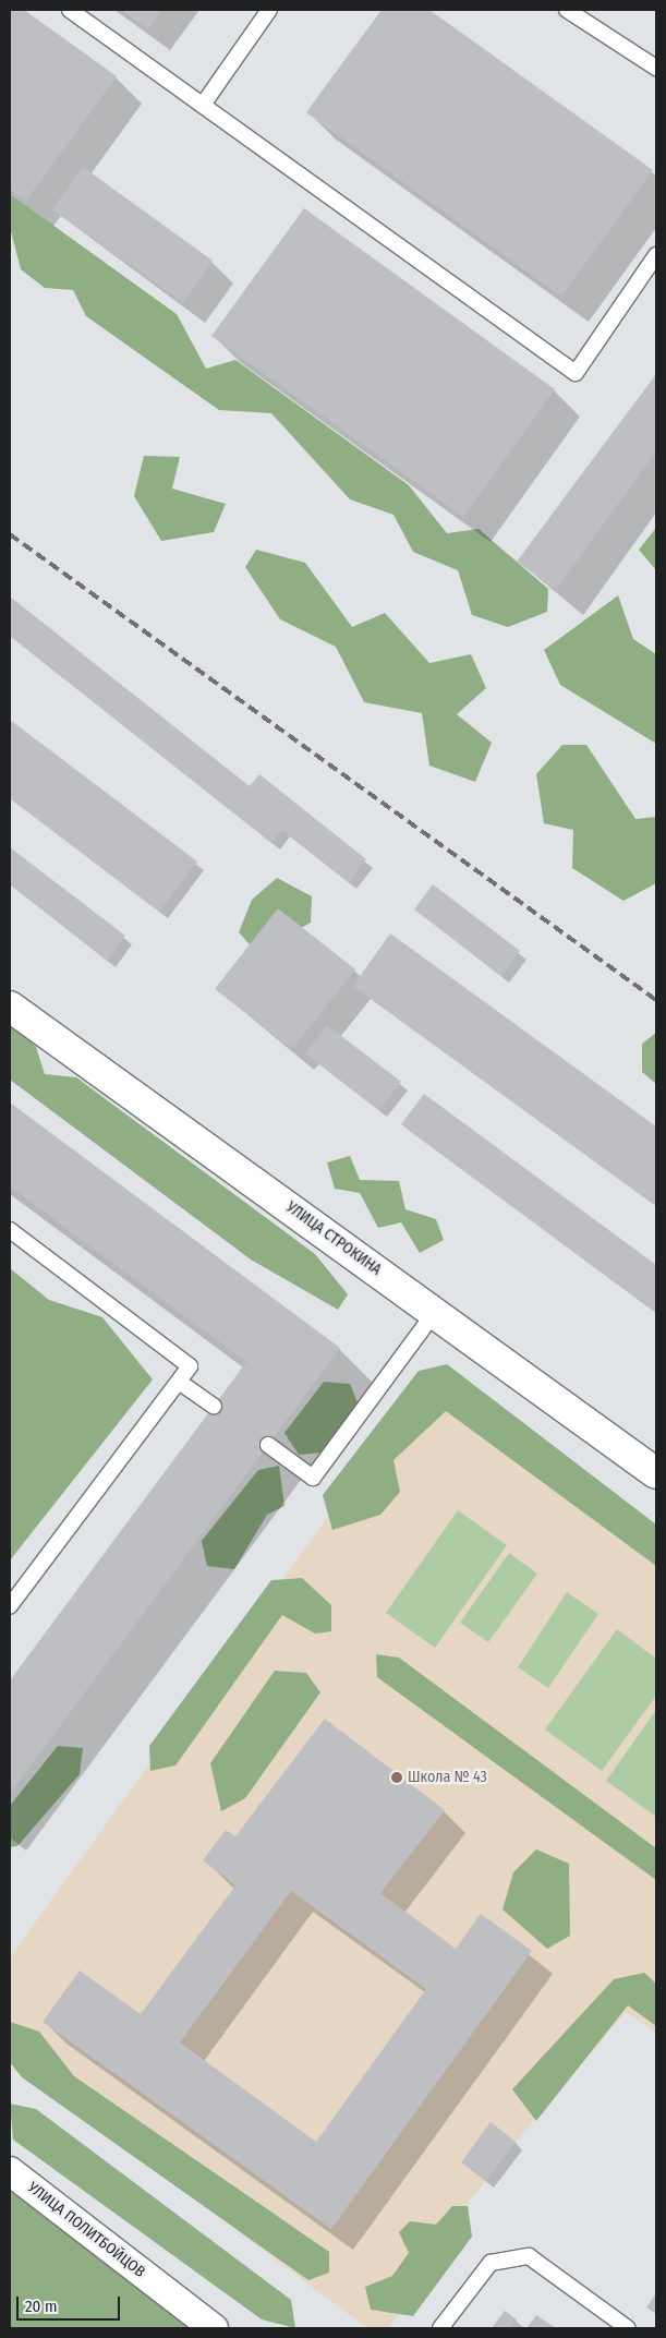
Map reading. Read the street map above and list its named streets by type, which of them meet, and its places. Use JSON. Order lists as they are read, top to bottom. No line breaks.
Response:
{"streets":{"street":["УЛИЦА СТРОКИНА","УЛИЦА ПОЛИТБОЙЦОВ"]},"places":["Школа № 43"],"scale_bar":"20 m"}
